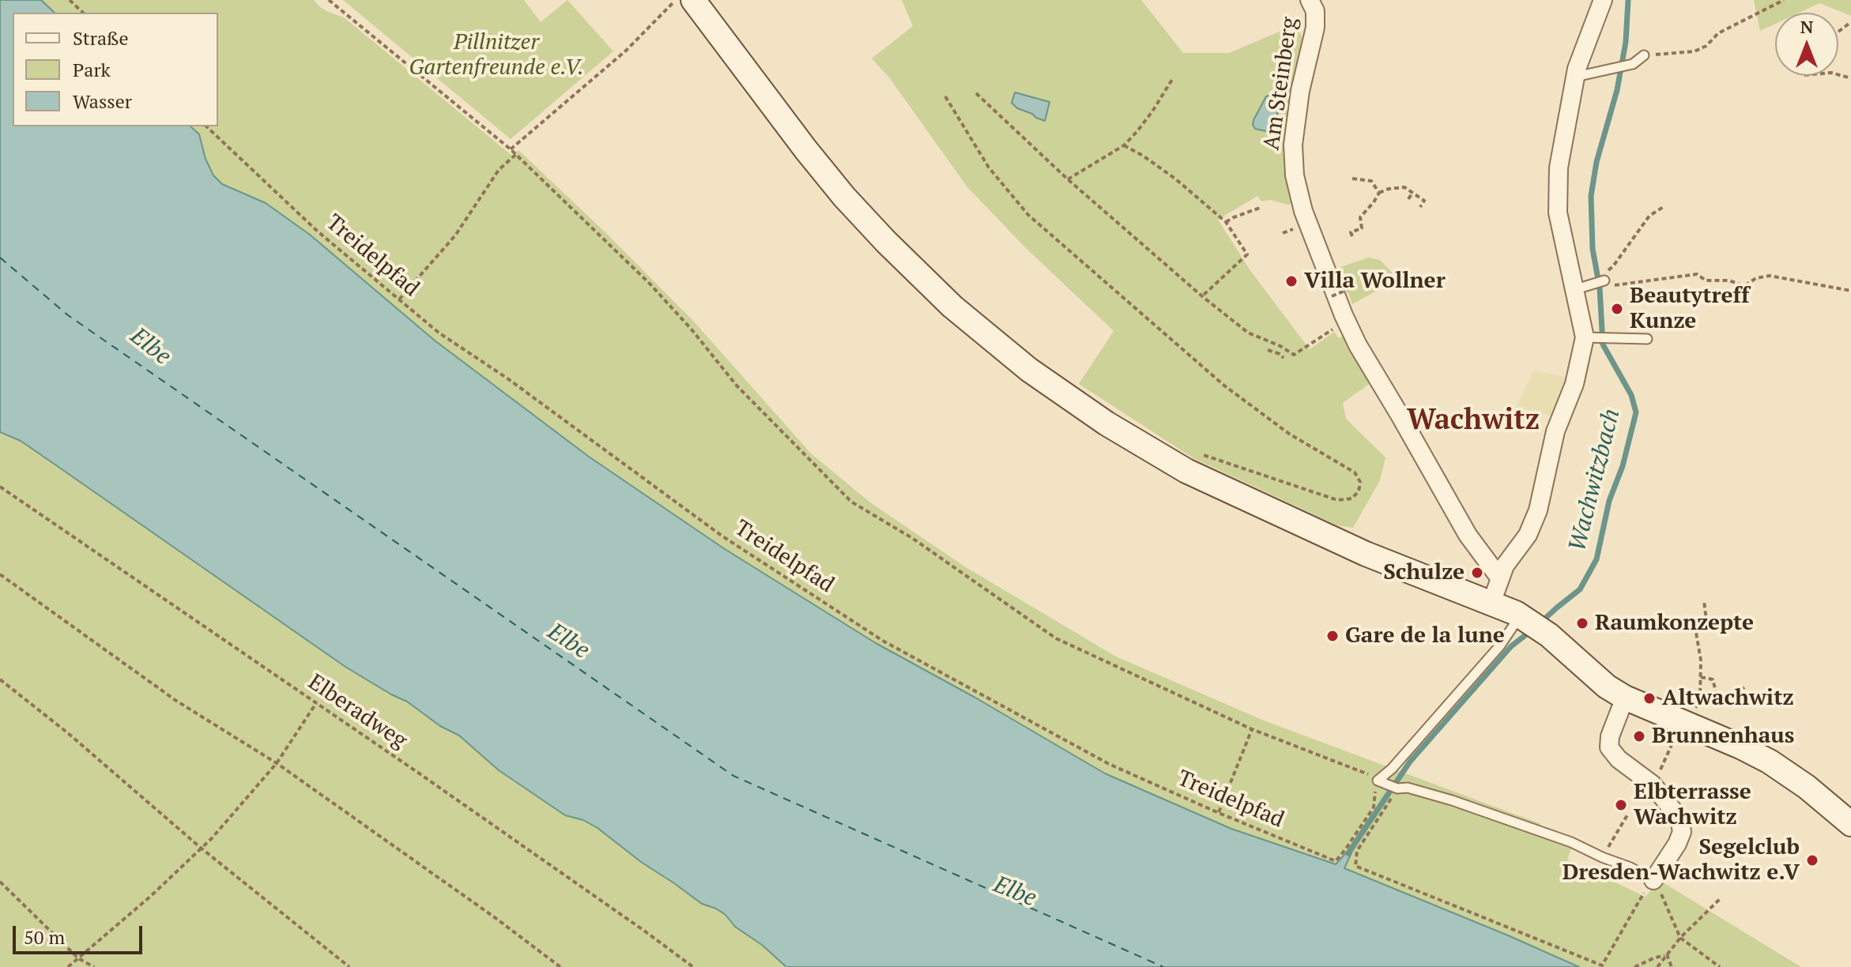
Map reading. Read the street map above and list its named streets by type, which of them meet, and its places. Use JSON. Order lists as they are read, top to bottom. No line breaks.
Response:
{"streets":{"street":["Am Steinberg"],"path":["Treidelpfad","Elberadweg"]},"districts":["Wachwitz"],"water":["Elbe","Wachwitzbach"],"parks":["Pillnitzer Gartenfreunde e.V."],"places":["Villa Wollner","Beautytreff Kunze","Schulze","Raumkonzepte","Gare de la lune","Altwachwitz","Brunnenhaus","Elbterrasse Wachwitz","Segelclub Dresden-Wachwitz e.V"],"legend":["Straße","Park","Wasser"],"scale_bar":"50 m","north":"top"}
